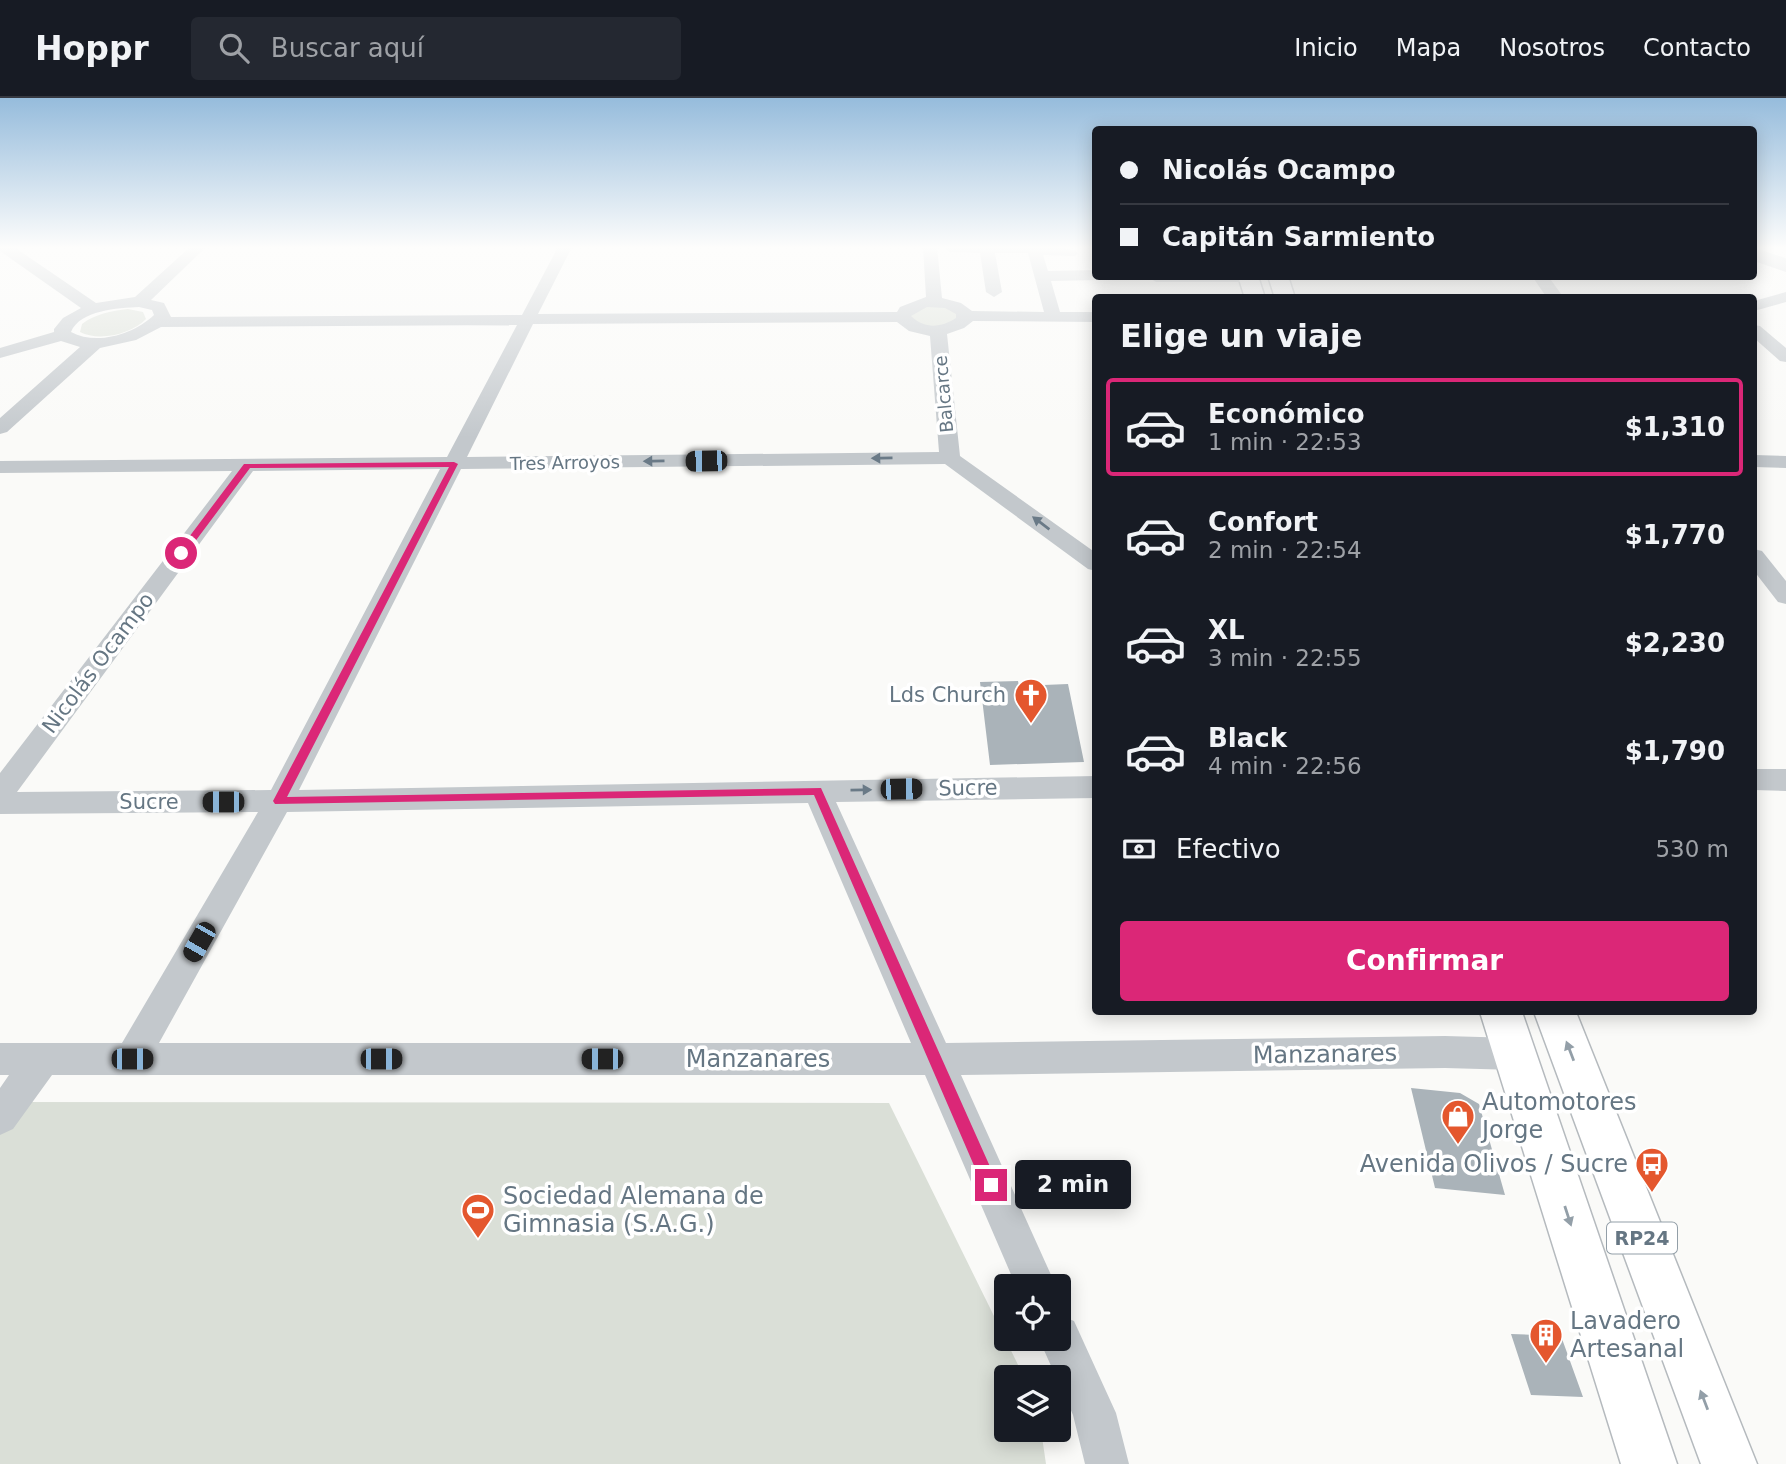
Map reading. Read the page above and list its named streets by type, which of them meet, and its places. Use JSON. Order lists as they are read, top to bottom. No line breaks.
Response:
{"streets":{"main road":["RP24"],"street":["Balcarce","Tres Arroyos","Nicolás Ocampo","Sucre","Manzanares"]},"crossings":[["Balcarce","Tres Arroyos"],["Tres Arroyos","Nicolás Ocampo"],["Manzanares","RP24"]],"places":{"church":["Lds Church"],"shop":["Automotores Jorge"],"bus stop":["Avenida Olivos / Sucre"],"sports":["Sociedad Alemana de Gimnasia (S.A.G.)"],"building":["Lavadero Artesanal"]},"page":{"header":"Hoppr","search":"Buscar aquí","nav":["Inicio","Mapa","Nosotros","Contacto"],"banner":["Nicolás Ocampo","Capitán Sarmiento"],"heading":"Elige un viaje","list":[{"name":"Económico","note":"1 min · 22:53","value":"$1,310"},{"name":"Confort","note":"2 min · 22:54","value":"$1,770"},{"name":"XL","note":"3 min · 22:55","value":"$2,230"},{"name":"Black","note":"4 min · 22:56","value":"$1,790"}],"pay":["Efectivo","530 m"],"buttons":"Confirmar","bubble":"2 min"}}
